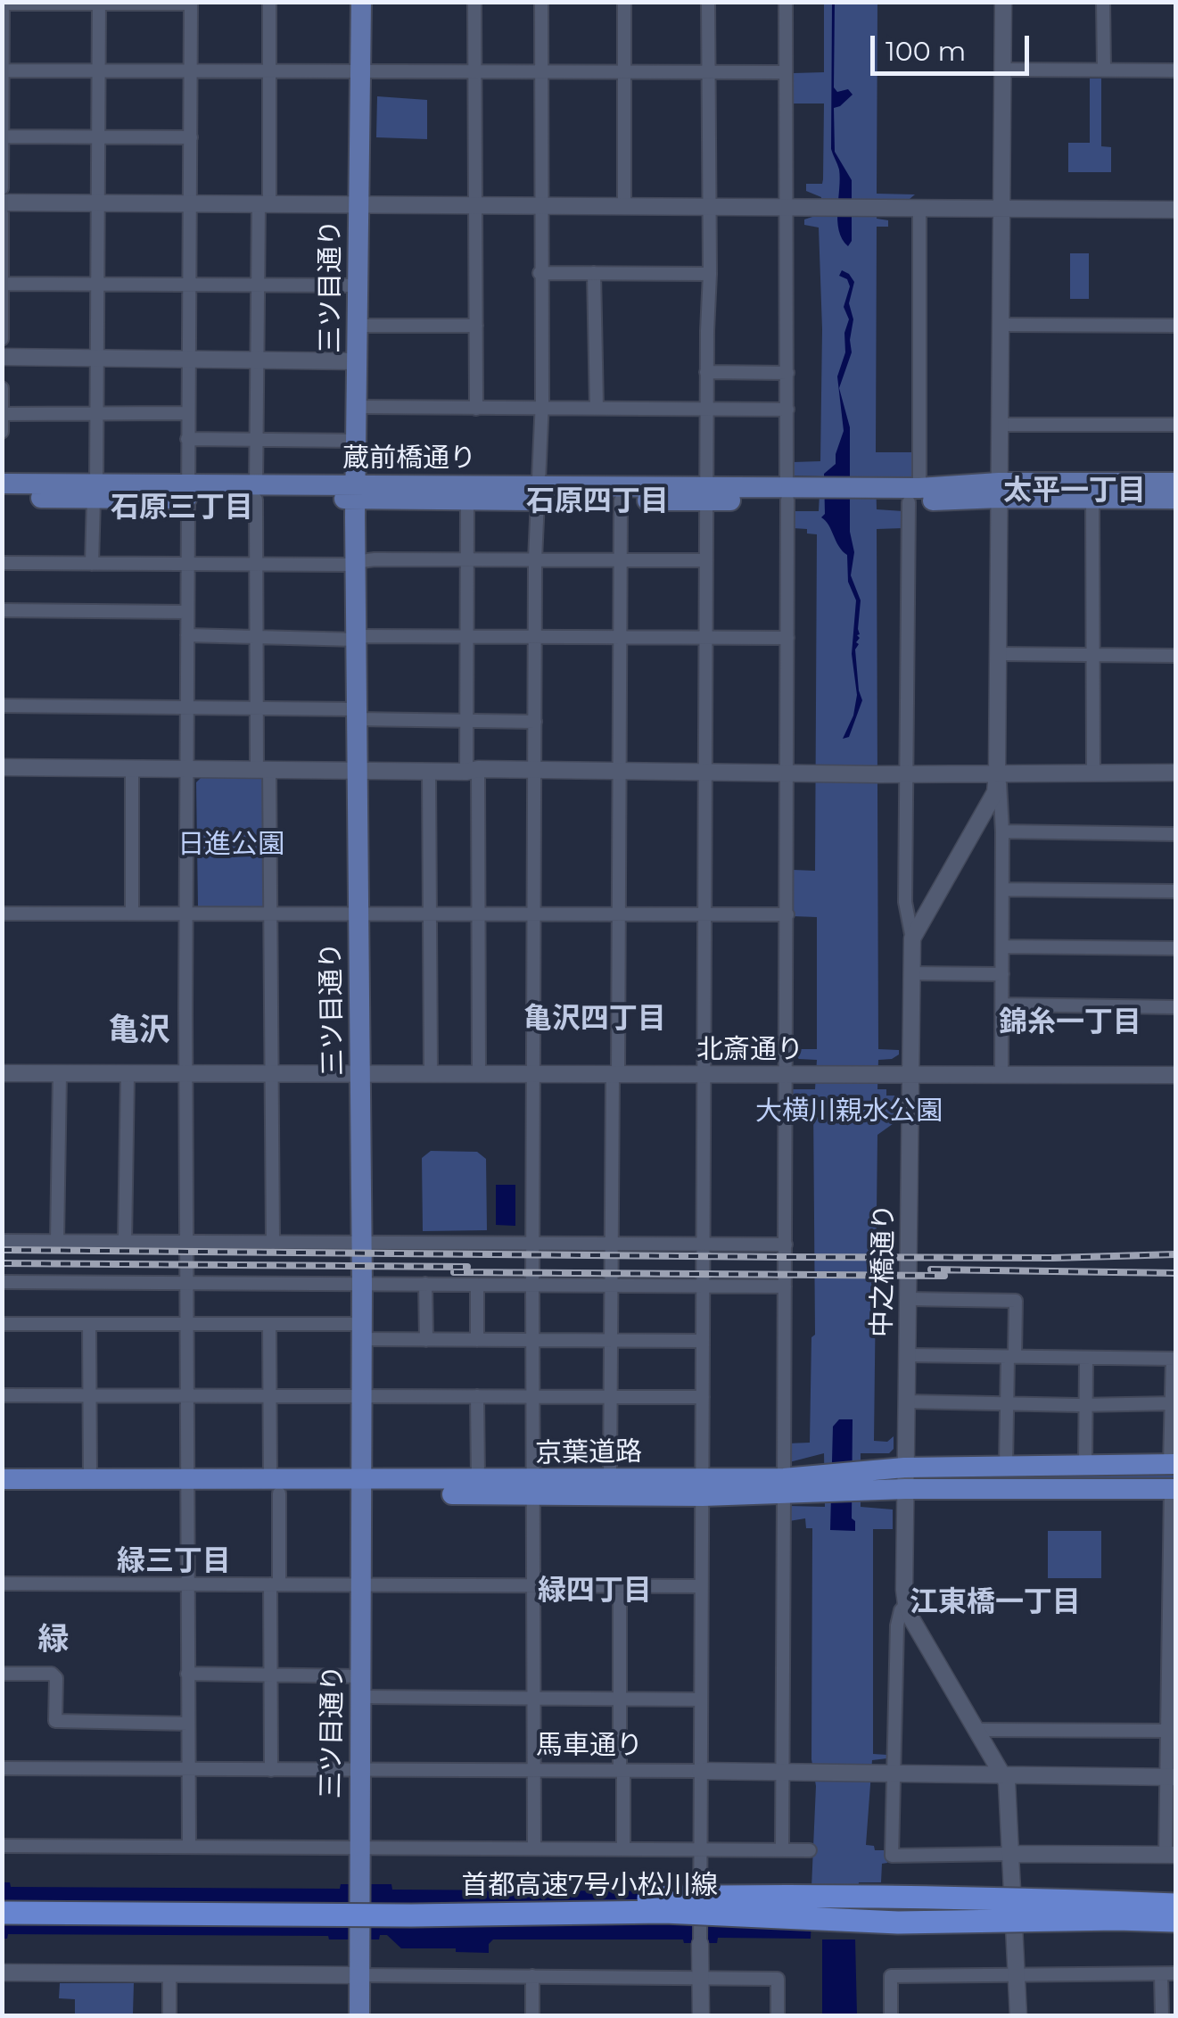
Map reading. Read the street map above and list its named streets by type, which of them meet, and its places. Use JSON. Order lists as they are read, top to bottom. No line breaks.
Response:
{"streets":{"highway":["京葉道路","首都高速7号小松川線"],"main road":["三ツ目通り","蔵前橋通り"],"street":["北斎通り","中之橋通り","馬車通り"]},"crossings":[["三ツ目通り","蔵前橋通り"],["三ツ目通り","北斎通り"],["三ツ目通り","京葉道路"],["三ツ目通り","馬車通り"],["北斎通り","中之橋通り"],["中之橋通り","京葉道路"]],"districts":["太平一丁目","石原四丁目","石原三丁目","亀沢四丁目","錦糸一丁目","亀沢","緑三丁目","緑四丁目","江東橋一丁目","緑"],"parks":["日進公園","大横川親水公園"],"scale_bar":"100 m"}
